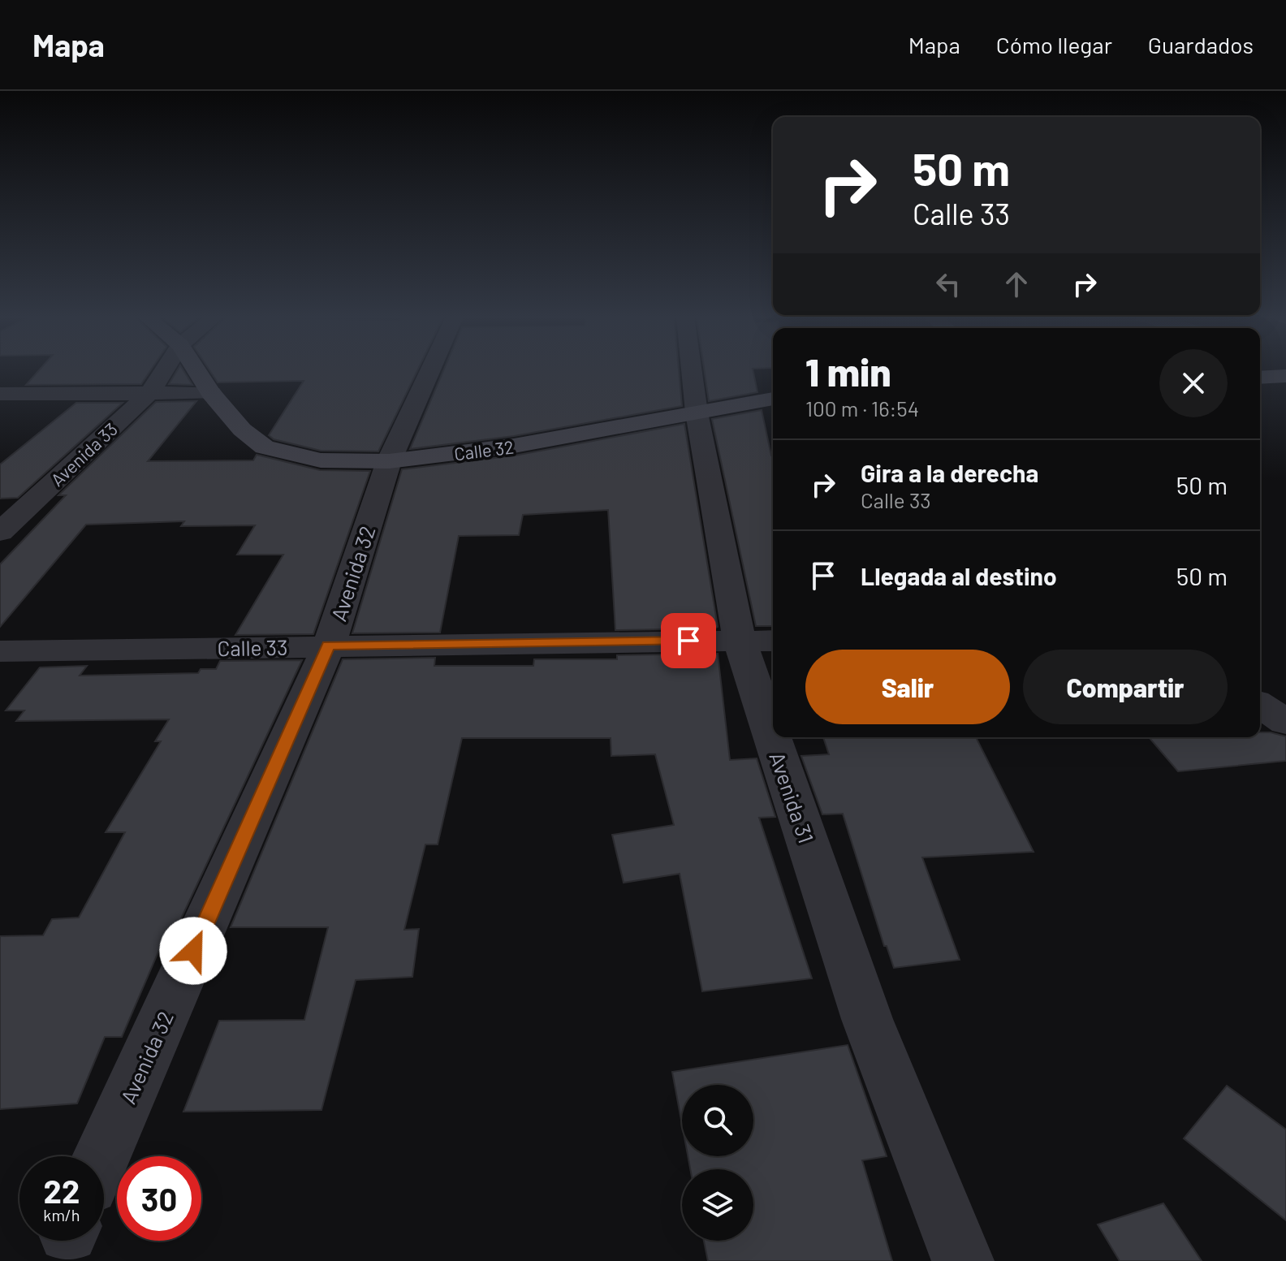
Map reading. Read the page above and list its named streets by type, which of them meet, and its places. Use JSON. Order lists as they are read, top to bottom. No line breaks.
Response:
{"streets":{"main road":["Calle 32"],"street":["Avenida 33","Avenida 32","Calle 33","Avenida 31"]},"crossings":[["Calle 32","Avenida 32"],["Calle 32","Avenida 31"],["Avenida 32","Calle 33"],["Calle 33","Avenida 31"]],"page":{"header":"Mapa","nav":["Mapa","Cómo llegar","Guardados"],"turn":["50 m","Calle 33"],"heading":["1 min","100 m · 16:54"],"list":[{"name":"Gira a la derecha","note":"Calle 33","value":"50 m"},{"name":"Llegada al destino","value":"50 m"}],"buttons":["Salir","Compartir"],"speed":"22 km/h","limit":"30"}}
